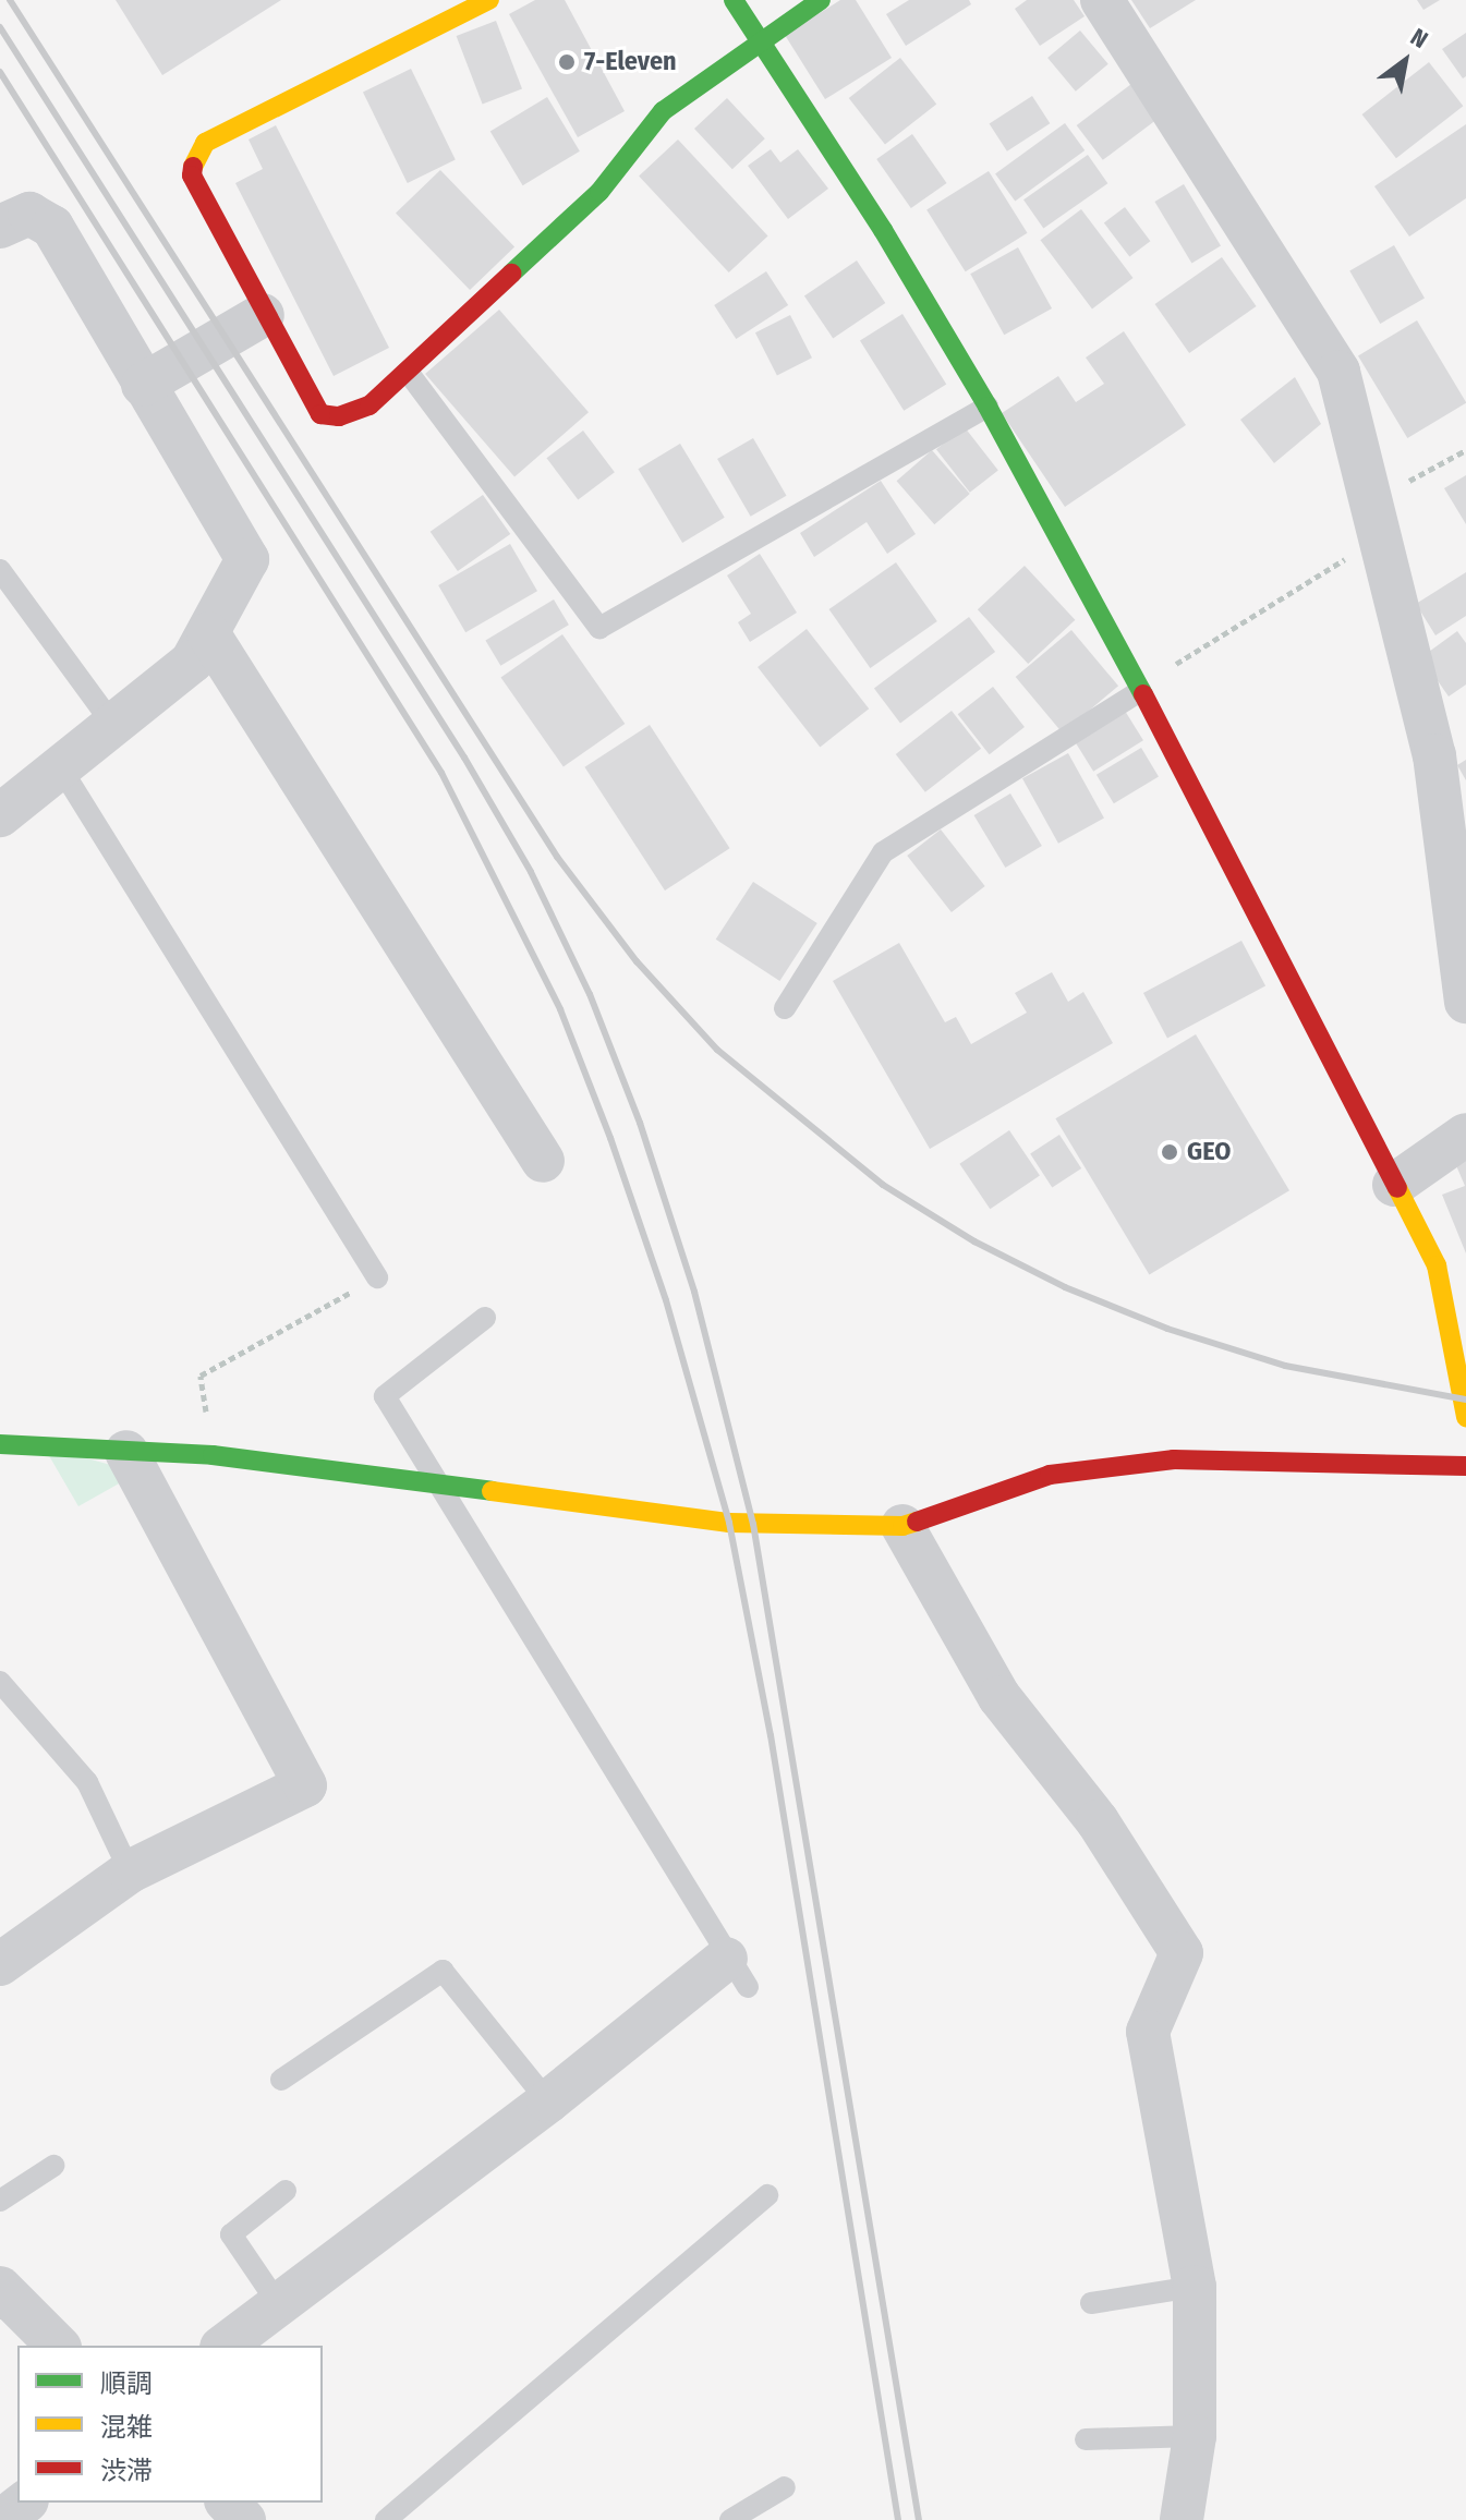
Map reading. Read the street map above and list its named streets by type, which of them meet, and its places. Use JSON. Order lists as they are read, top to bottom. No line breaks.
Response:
{"places":["7-Eleven","GEO"],"legend":["順調","混雑","渋滞"],"north":"top right"}
